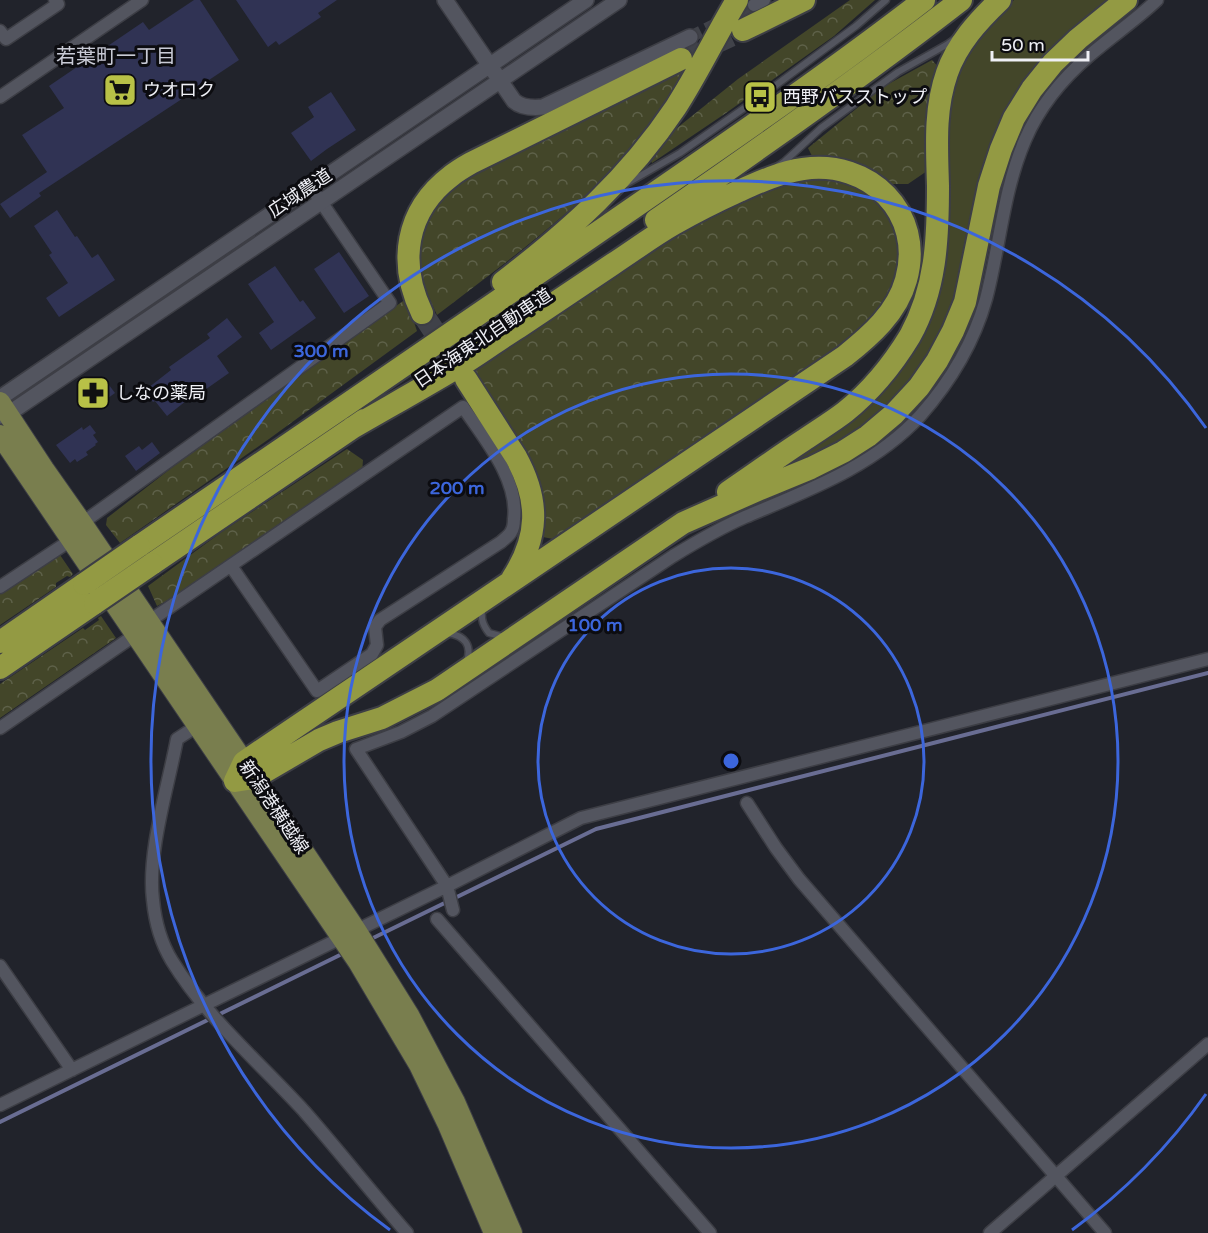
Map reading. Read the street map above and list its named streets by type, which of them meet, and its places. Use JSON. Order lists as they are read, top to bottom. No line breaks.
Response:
{"streets":{"highway":["日本海東北自動車道"],"main road":["新潟港横越線"],"street":["広域農道"]},"crossings":[["広域農道","新潟港横越線"]],"districts":["若葉町一丁目"],"places":{"supermarket":["ウオロク"],"bus stop":["西野バスストップ"],"pharmacy":["しなの薬局"]},"scale_bar":"50 m","rings":["300 m","200 m","100 m"]}
